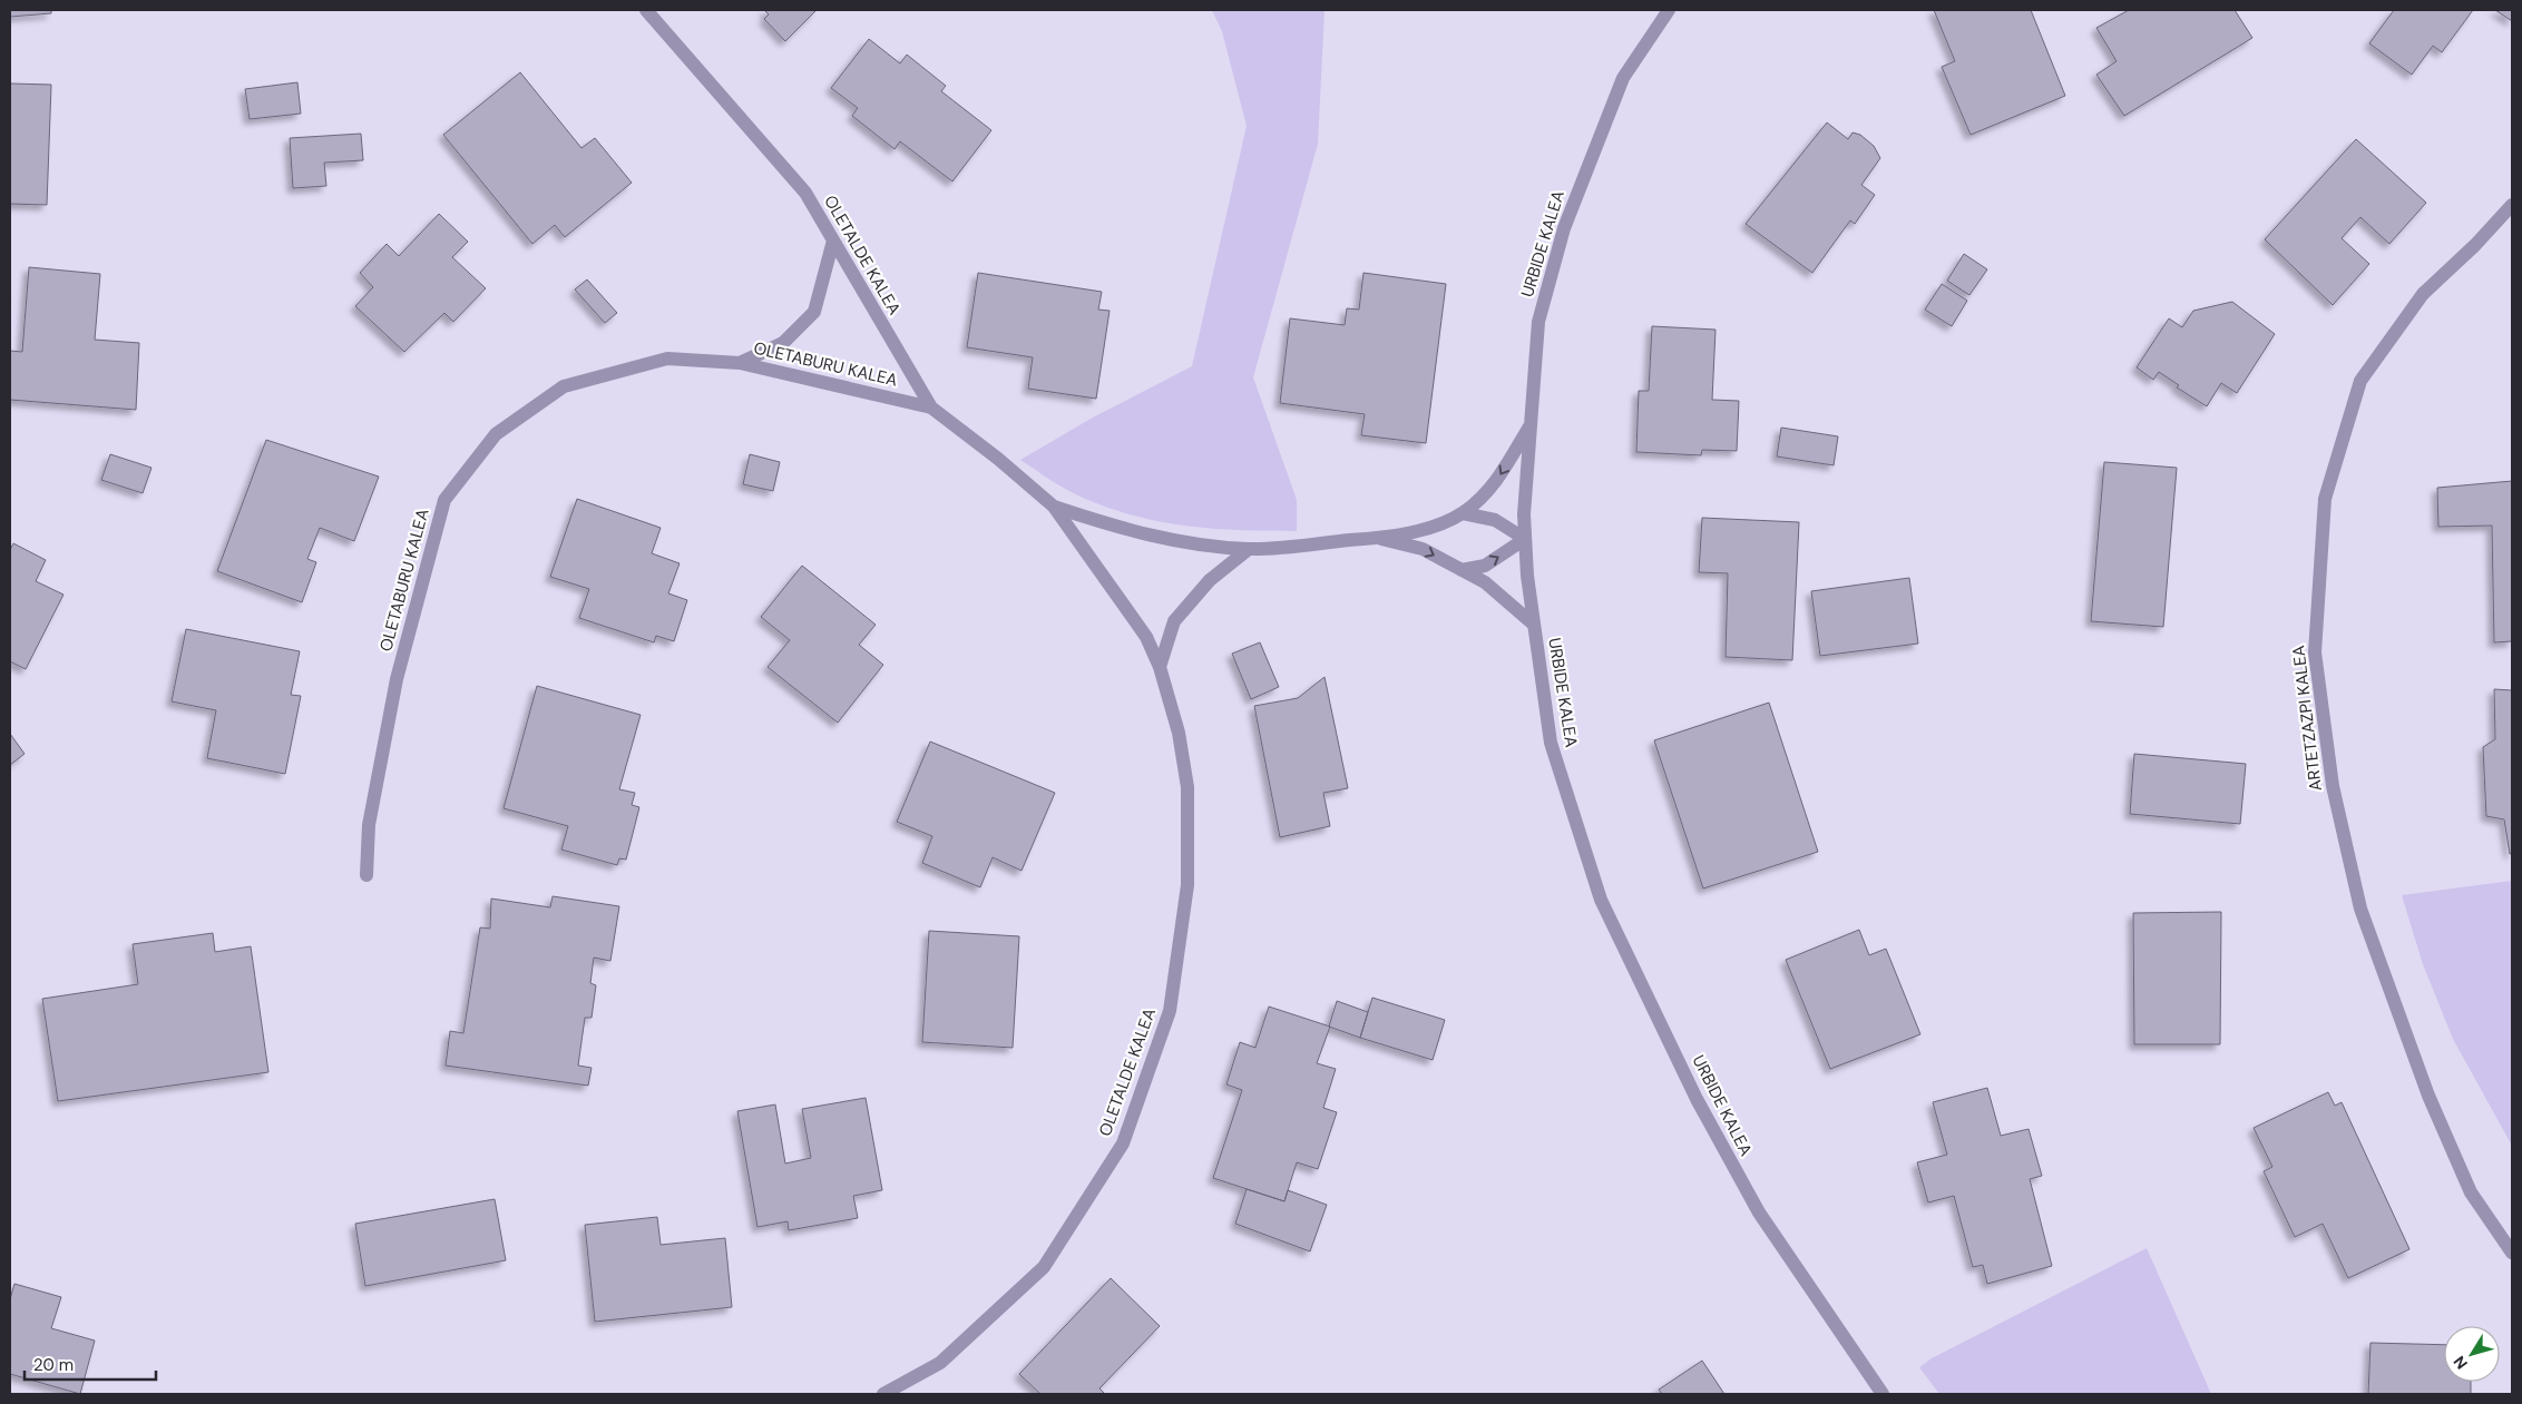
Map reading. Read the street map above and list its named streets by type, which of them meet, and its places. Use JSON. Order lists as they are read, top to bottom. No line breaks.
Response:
{"streets":{"street":["URBIDE KALEA","OLETALDE KALEA","OLETABURU KALEA","ARTETZAZPI KALEA"]},"crossings":[["OLETALDE KALEA","OLETABURU KALEA"]],"scale_bar":"20 m","north":"bottom left"}
